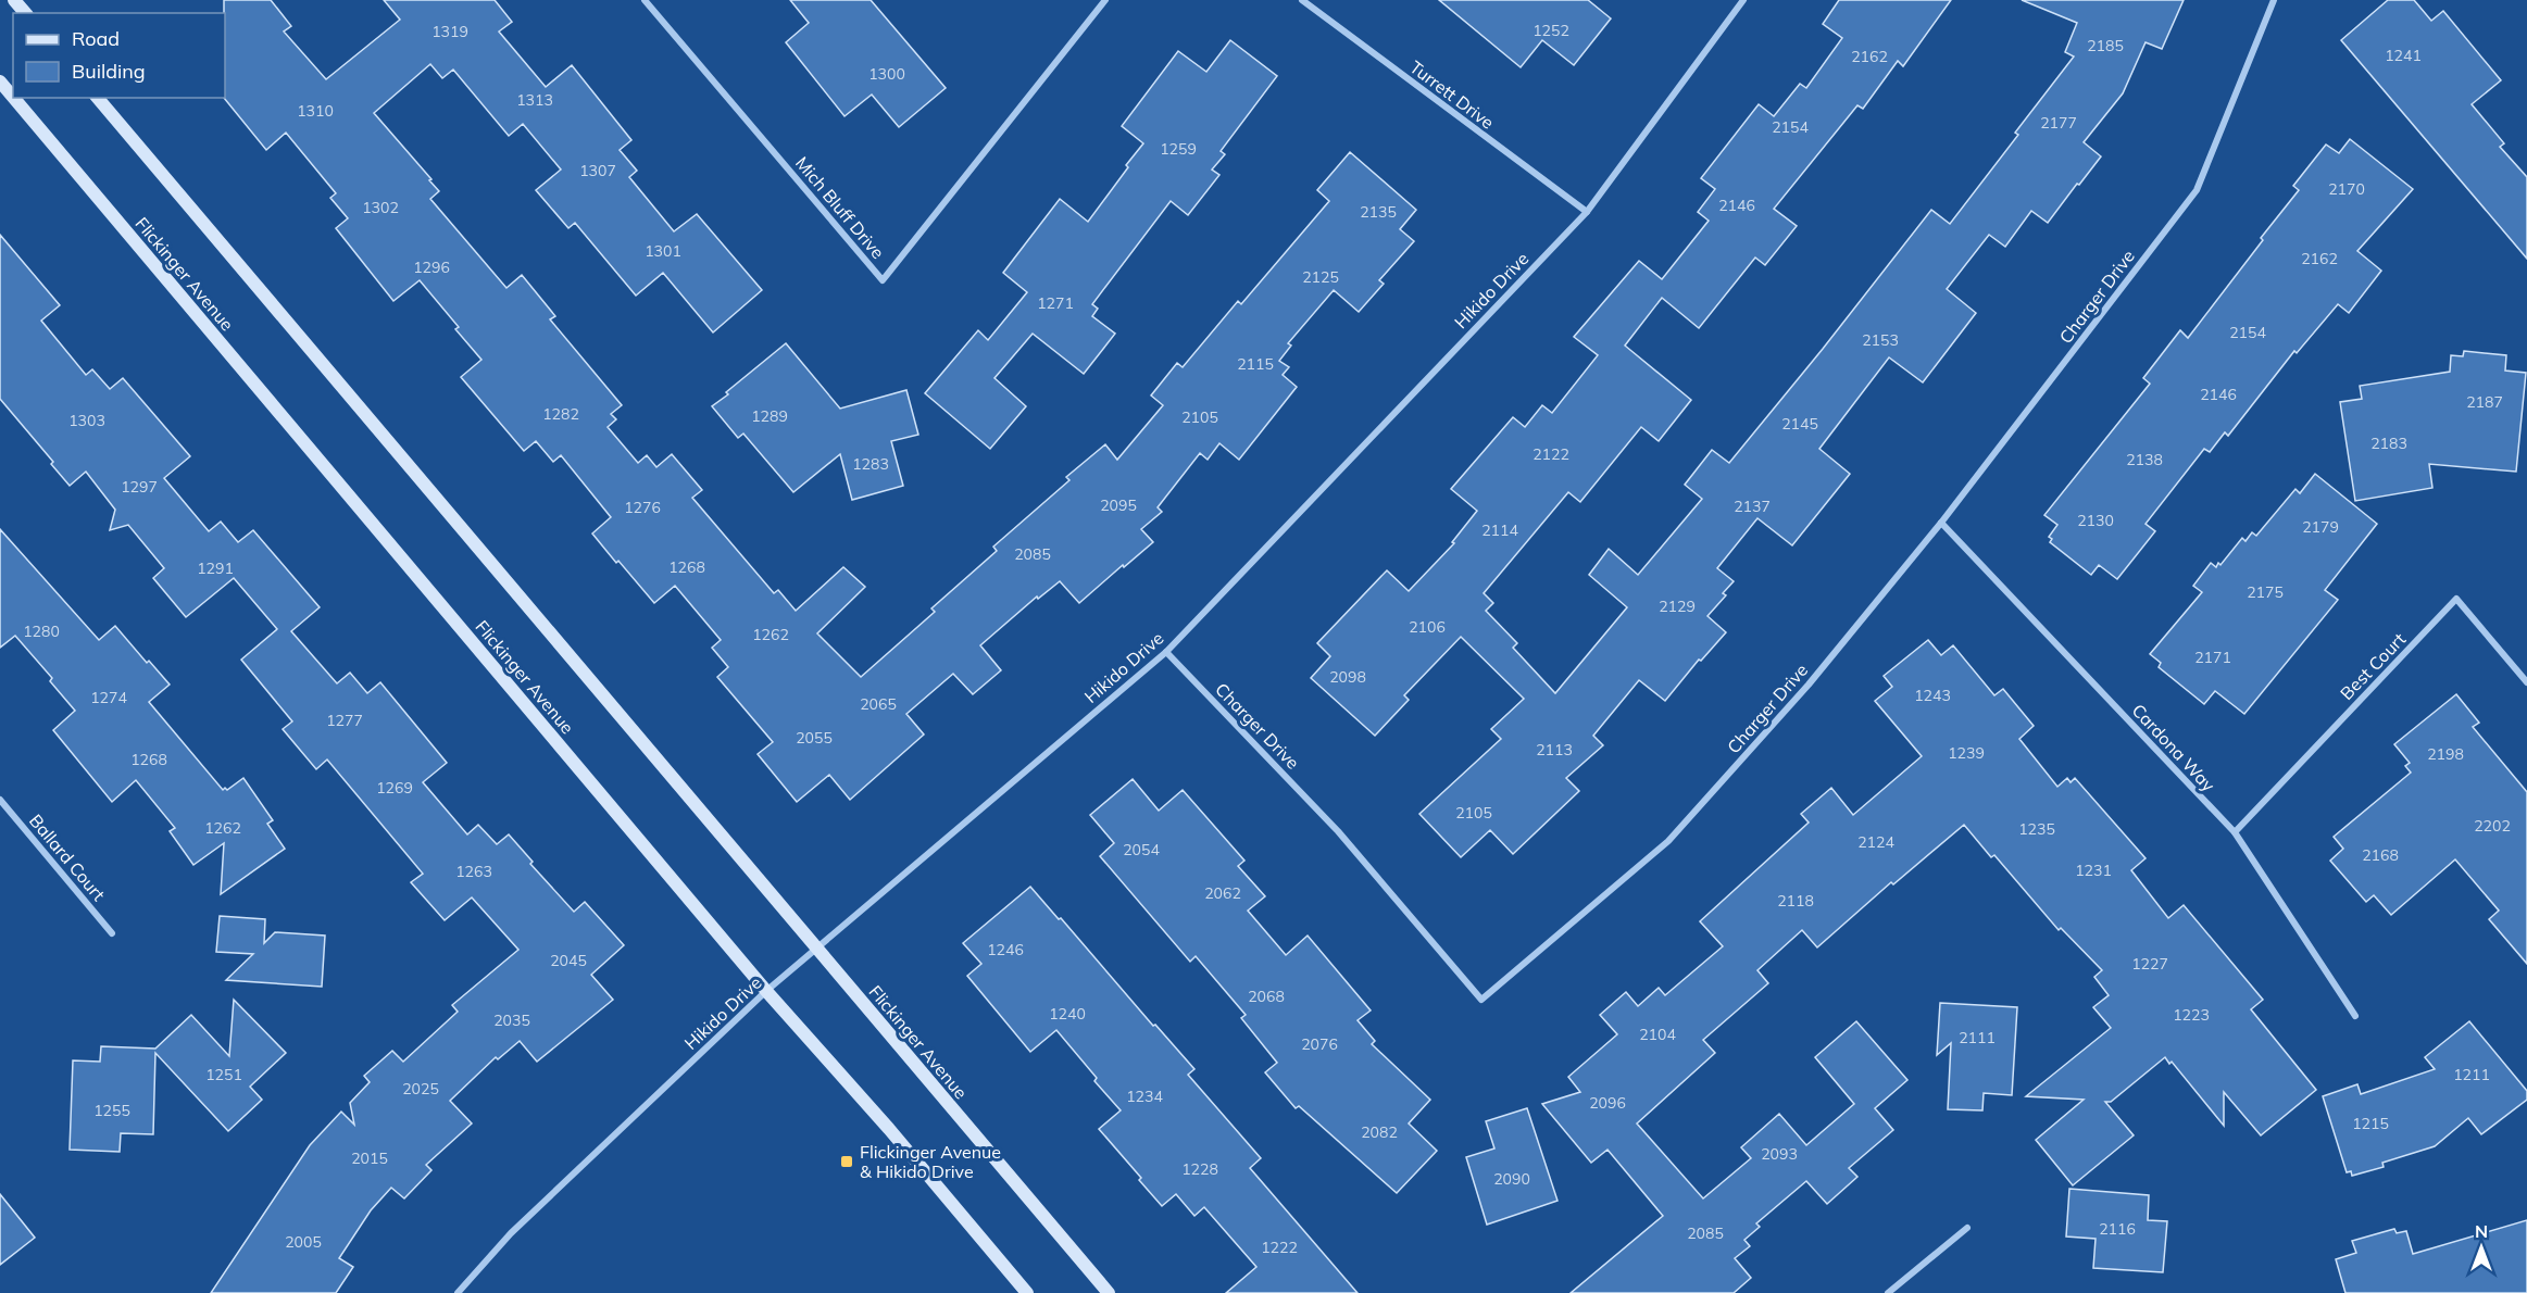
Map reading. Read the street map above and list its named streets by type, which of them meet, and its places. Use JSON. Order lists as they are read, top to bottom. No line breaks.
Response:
{"streets":{"main road":["Flickinger Avenue"],"street":["Turrett Drive","Mich Bluff Drive","Hikido Drive","Charger Drive","Best Court","Cardona Way","Ballard Court"]},"crossings":[["Turrett Drive","Hikido Drive"],["Flickinger Avenue","Hikido Drive"],["Hikido Drive","Charger Drive"],["Charger Drive","Cardona Way"],["Best Court","Cardona Way"]],"places":{"transit":["Flickinger Avenue & Hikido Drive"]},"house_numbers":["1252","1319","2185","1241","2162","1300","1313","1310","2177","2154","1259","1307","2170","2146","1302","2135","1301","2162","1296","2125","1271","2154","2153","2115","2146","2187","1282","1289","2105","1303","2145","2183","2122","2138","1283","1297","2095","2137","1276","2130","2179","2114","2085","1268","1291","2175","2129","2106","1280","1262","2171","2098","1243","1274","2065","1277","2055","2113","1239","2198","1268","1269","2105","2202","1262","1235","2124","2054","2168","1231","1263","2062","2118","1246","2045","1227","2068","1240","1223","2035","2104","2111","2076","1251","1211","2025","1234","2096","1255","1215","2082","2093","2015","1228","2090","2116","2085","2005","1222"],"legend":["Road","Building"],"north":"top"}
